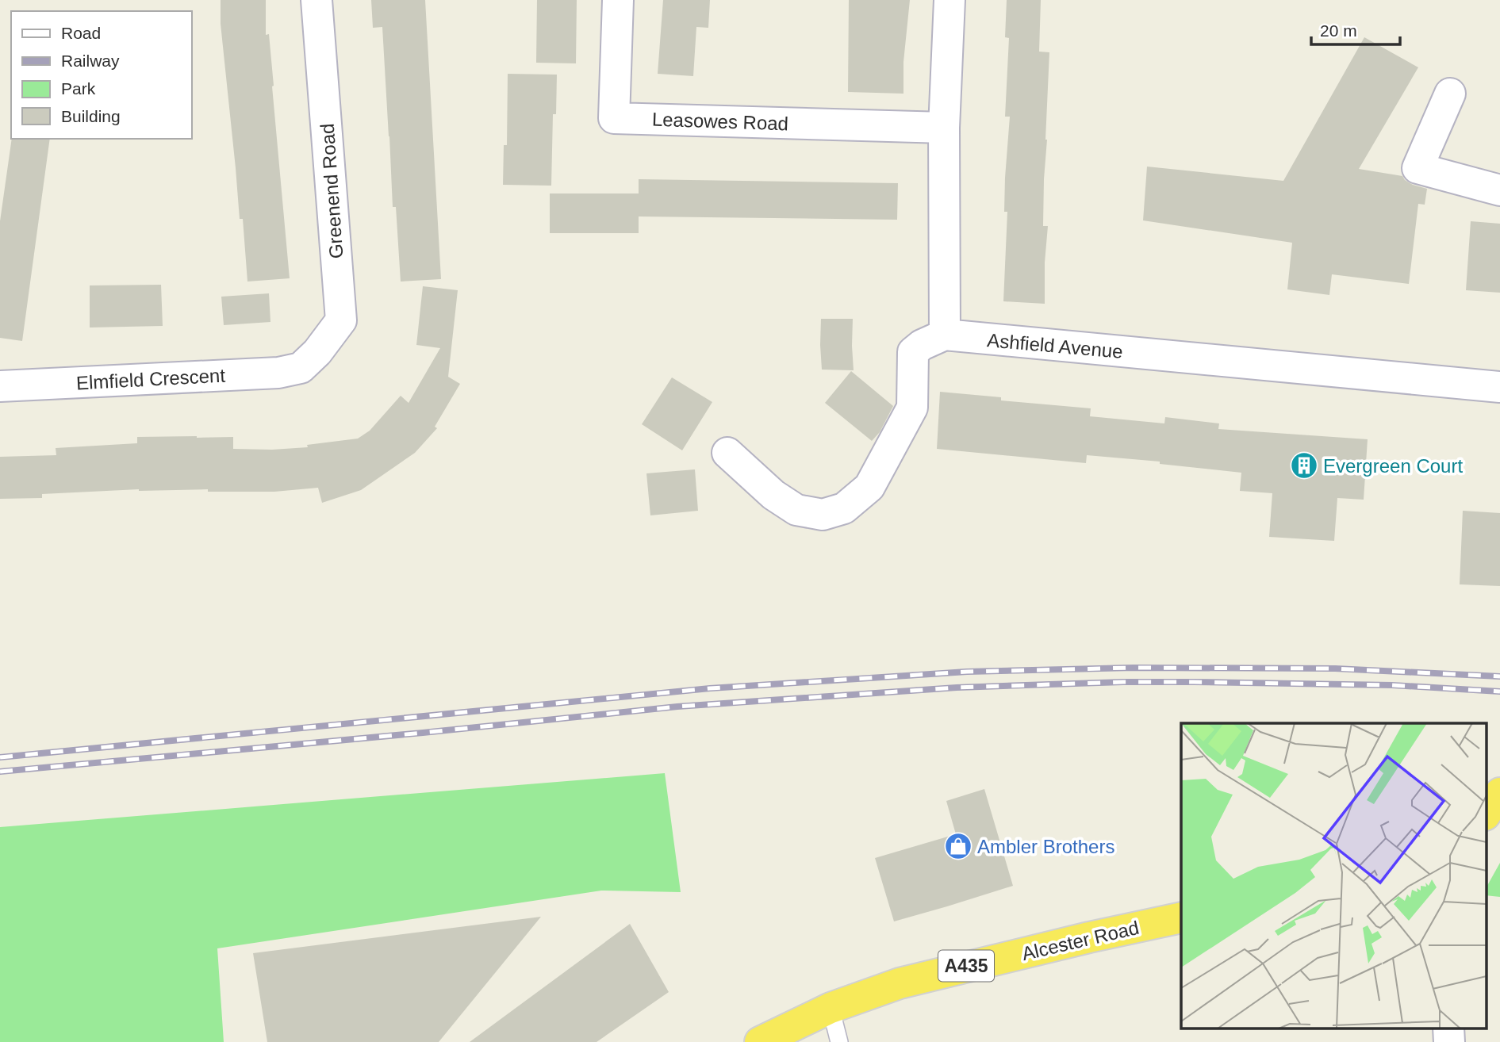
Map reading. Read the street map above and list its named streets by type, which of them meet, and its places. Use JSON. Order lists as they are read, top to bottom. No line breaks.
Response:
{"streets":{"highway":["Alcester Road","A435"],"street":["Leasowes Road","Greenend Road","Ashfield Avenue","Elmfield Crescent"]},"crossings":[["Greenend Road","Elmfield Crescent"]],"places":{"building":["Evergreen Court"],"shop":["Ambler Brothers"]},"legend":["Road","Railway","Park","Building"],"scale_bar":"20 m"}
